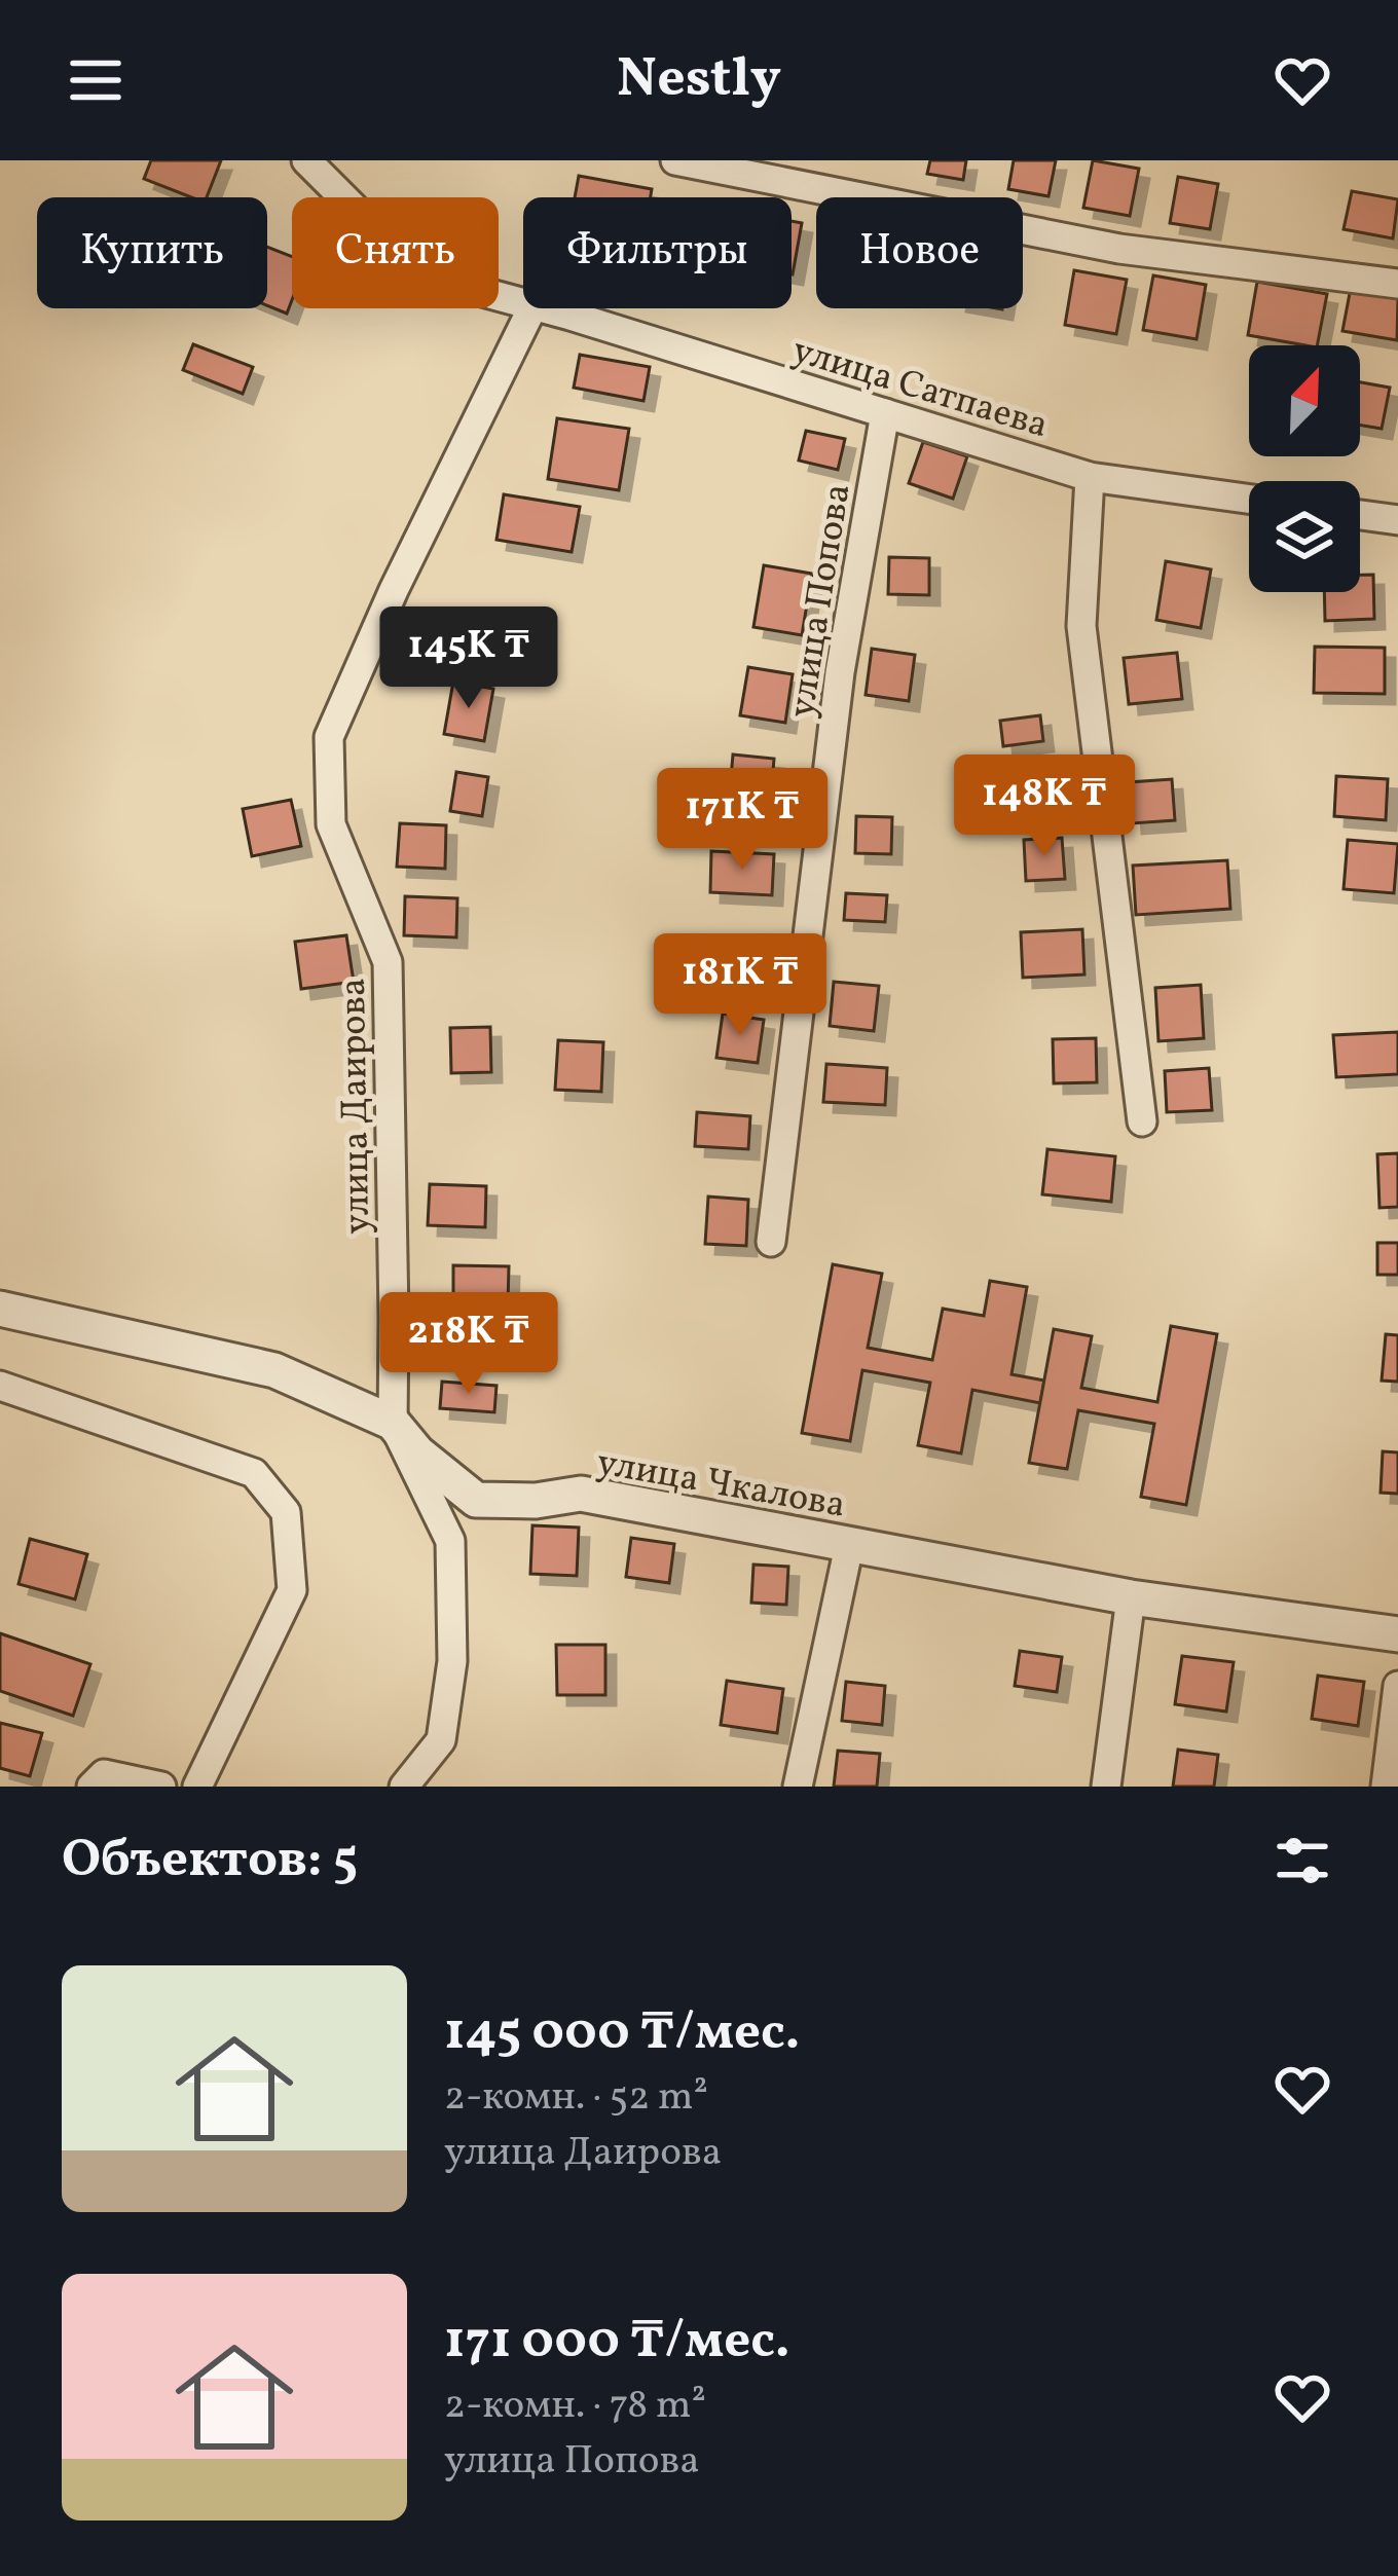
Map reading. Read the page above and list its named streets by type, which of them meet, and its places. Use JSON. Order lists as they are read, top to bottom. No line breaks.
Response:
{"streets":{"street":["улица Сатпаева","улица Попова","улица Даирова","улица Чкалова"]},"crossings":[["улица Сатпаева","улица Попова"],["улица Даирова","улица Чкалова"]],"north":"top right","page":{"header":"Nestly","chip":["Купить","Снять","Фильтры","Новое"],"price":["145K ₸","148K ₸","171K ₸","181K ₸","218K ₸"],"heading":"Объектов: 5","list":[{"name":"145 000 ₸/мес.","note":"2-комн. · 52 m² · улица Даирова"},{"name":"171 000 ₸/мес.","note":"2-комн. · 78 m² · улица Попова"}]}}
